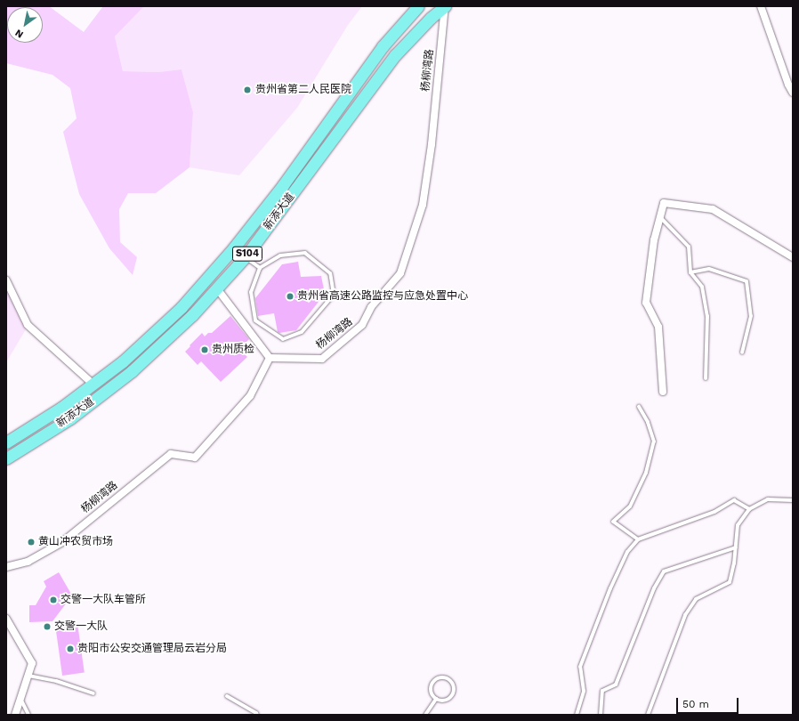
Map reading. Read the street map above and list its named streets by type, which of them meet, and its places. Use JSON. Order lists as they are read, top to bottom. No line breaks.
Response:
{"streets":{"main road":["新添大道","S104"],"street":["杨柳湾路"]},"crossings":[["杨柳湾路","新添大道"]],"places":["贵州省第二人民医院","贵州省高速公路监控与应急处置中心","贵州质检","黄山冲农贸市场","交警一大队车管所","交警一大队","贵阳市公安交通管理局云岩分局"],"scale_bar":"50 m","north":"bottom left"}
